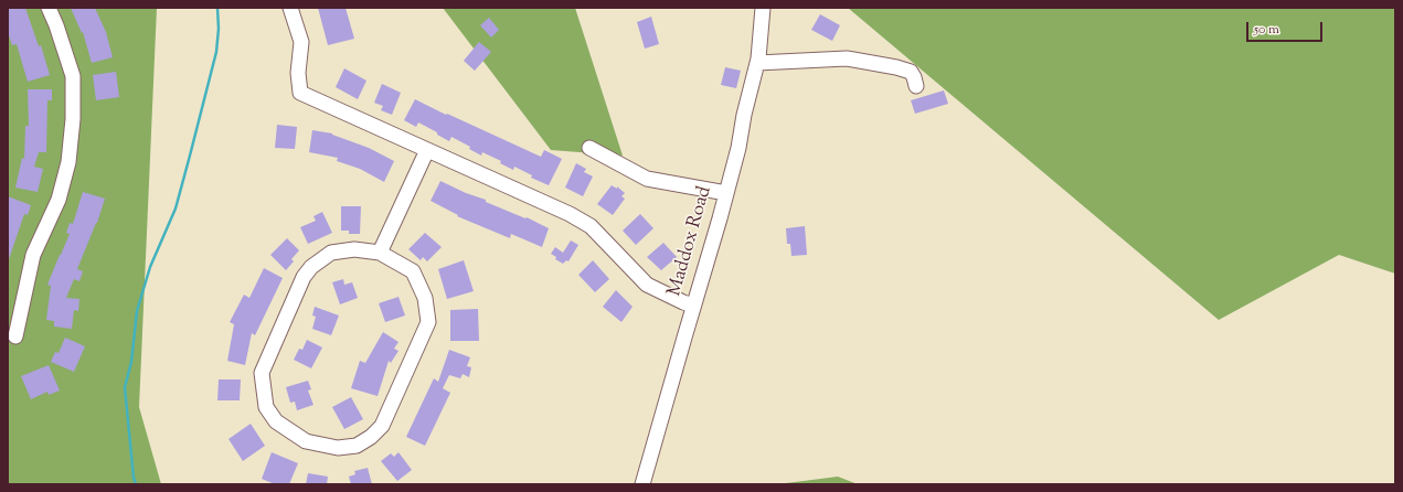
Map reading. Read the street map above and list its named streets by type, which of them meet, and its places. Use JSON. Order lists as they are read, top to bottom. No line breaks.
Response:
{"streets":{"street":["Maddox Road"]},"scale_bar":"50 m"}
